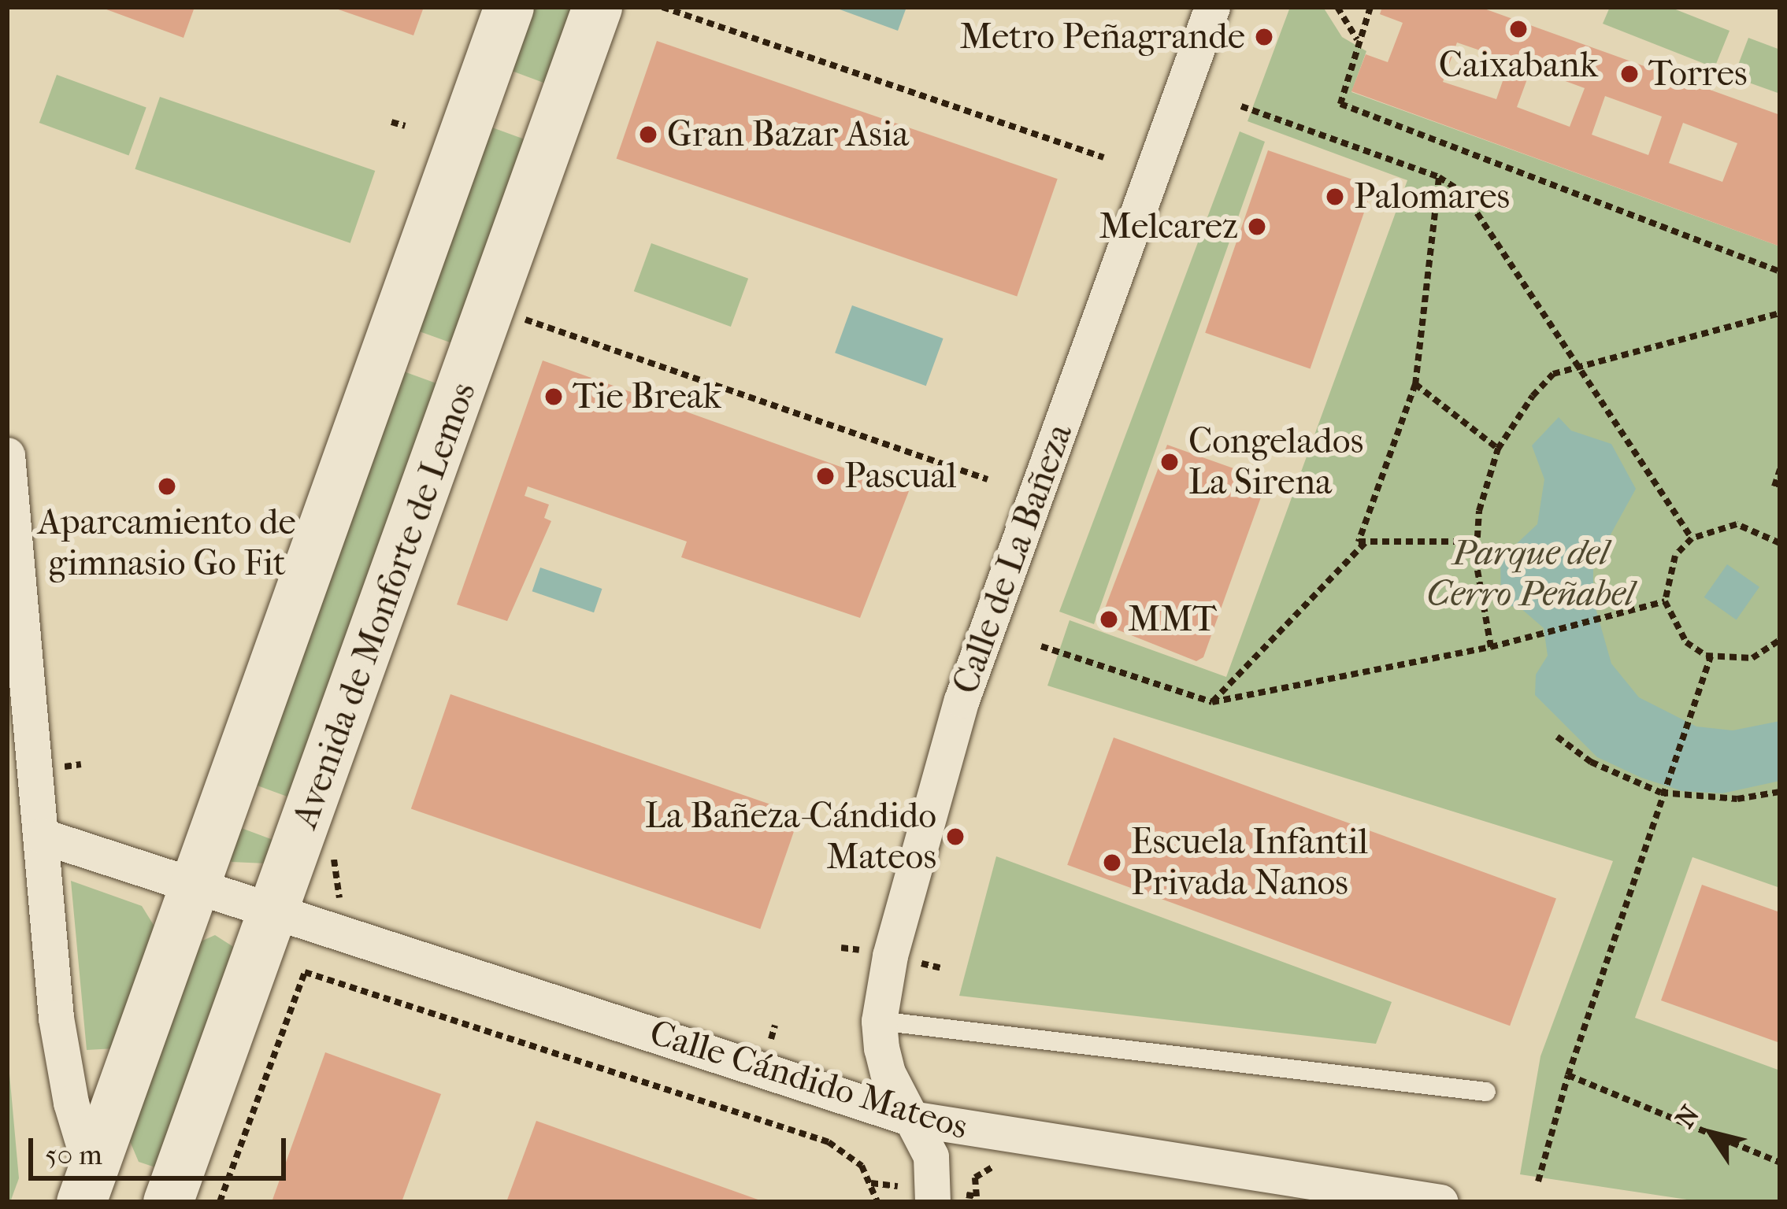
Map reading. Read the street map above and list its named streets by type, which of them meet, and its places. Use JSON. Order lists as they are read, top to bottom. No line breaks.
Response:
{"streets":{"street":["Calle de La Bañeza","Avenida de Monforte de Lemos","Calle Cándido Mateos"]},"crossings":[["Calle de La Bañeza","Calle Cándido Mateos"],["Avenida de Monforte de Lemos","Calle Cándido Mateos"]],"parks":["Parque del Cerro Peñabel"],"places":["Caixabank","Metro Peñagrande","Torres","Gran Bazar Asia","Palomares","Melcarez","Tie Break","Congelados La Sirena","Pascual","Aparcamiento de gimnasio Go Fit","MMT","La Bañeza-Cándido Mateos","Escuela Infantil Privada Nanos"],"scale_bar":"50 m","north":"top left"}
